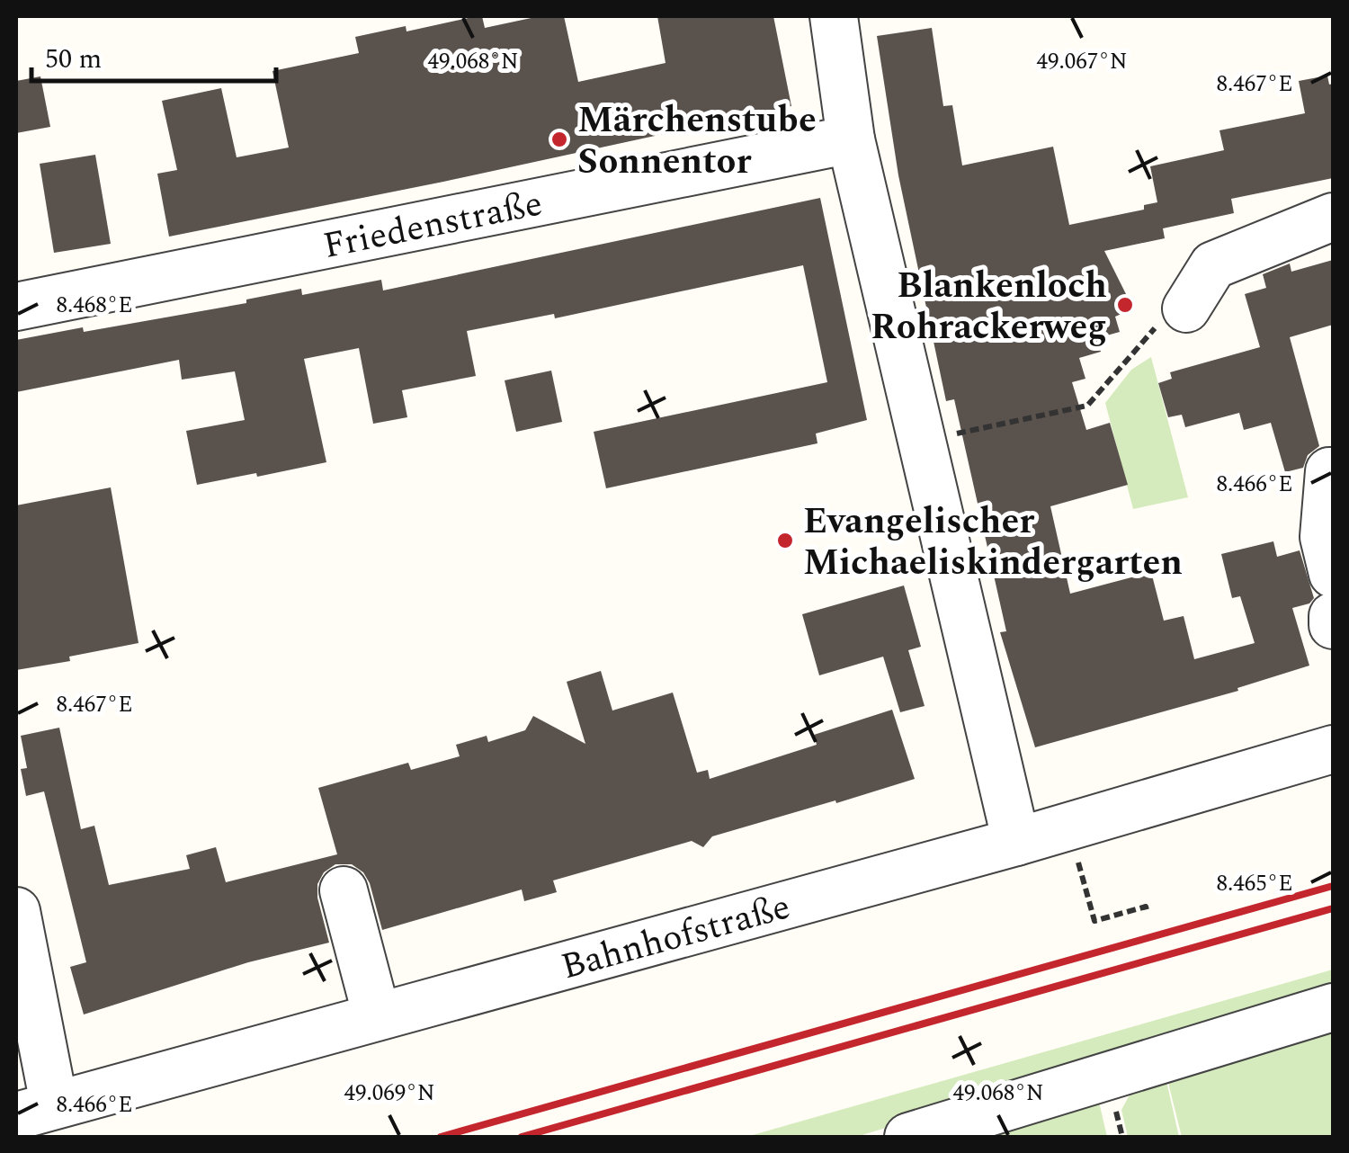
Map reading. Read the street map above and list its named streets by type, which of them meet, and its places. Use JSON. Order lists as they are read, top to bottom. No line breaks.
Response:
{"streets":{"street":["Friedenstraße","Bahnhofstraße"]},"places":["Märchenstube Sonnentor","Blankenloch Rohrackerweg","Evangelischer Michaeliskindergarten"],"scale_bar":"50 m","coordinates":["49.068°N","49.067°N","8.467°E","8.468°E","8.466°E","8.465°E","49.069°N"]}
